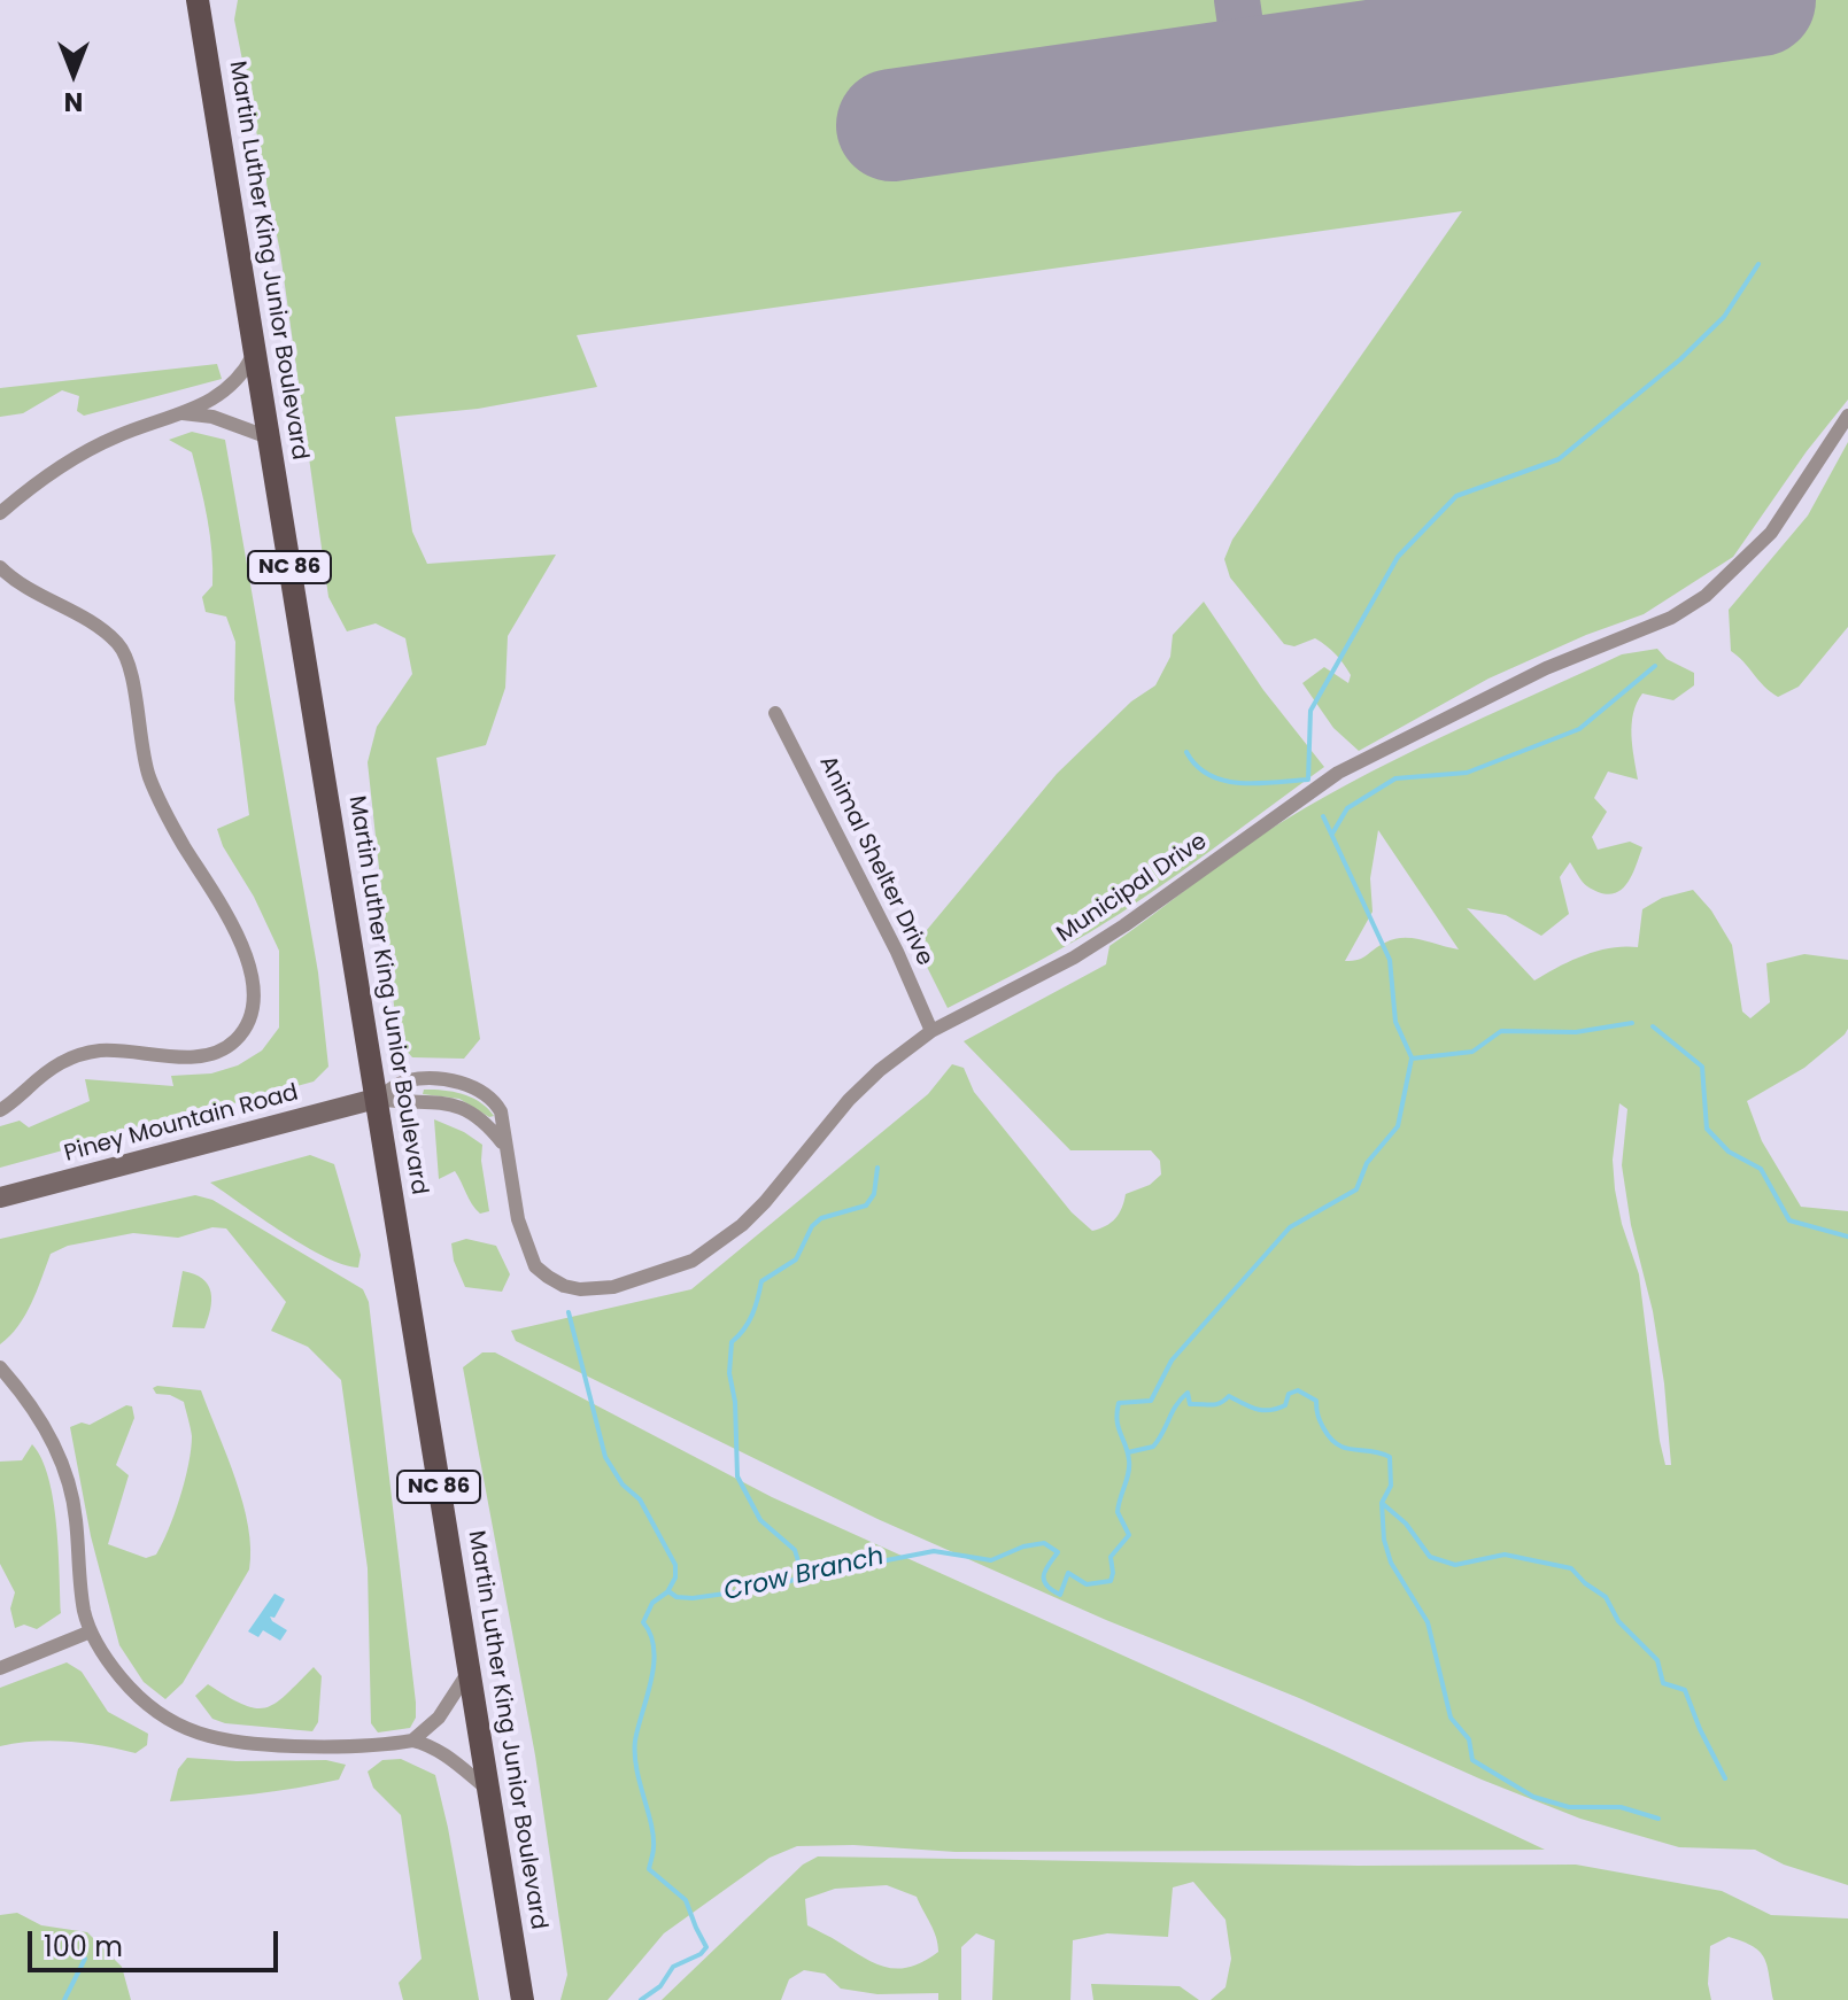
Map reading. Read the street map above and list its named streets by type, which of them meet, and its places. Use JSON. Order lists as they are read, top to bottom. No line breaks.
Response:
{"streets":{"main road":["Martin Luther King Junior Boulevard","NC 86"],"street":["Animal Shelter Drive","Municipal Drive","Piney Mountain Road"]},"crossings":[["Martin Luther King Junior Boulevard","Municipal Drive"],["Martin Luther King Junior Boulevard","Piney Mountain Road"],["Animal Shelter Drive","Municipal Drive"],["Municipal Drive","Piney Mountain Road"]],"water":["Crow Branch"],"scale_bar":"100 m","north":"bottom"}
